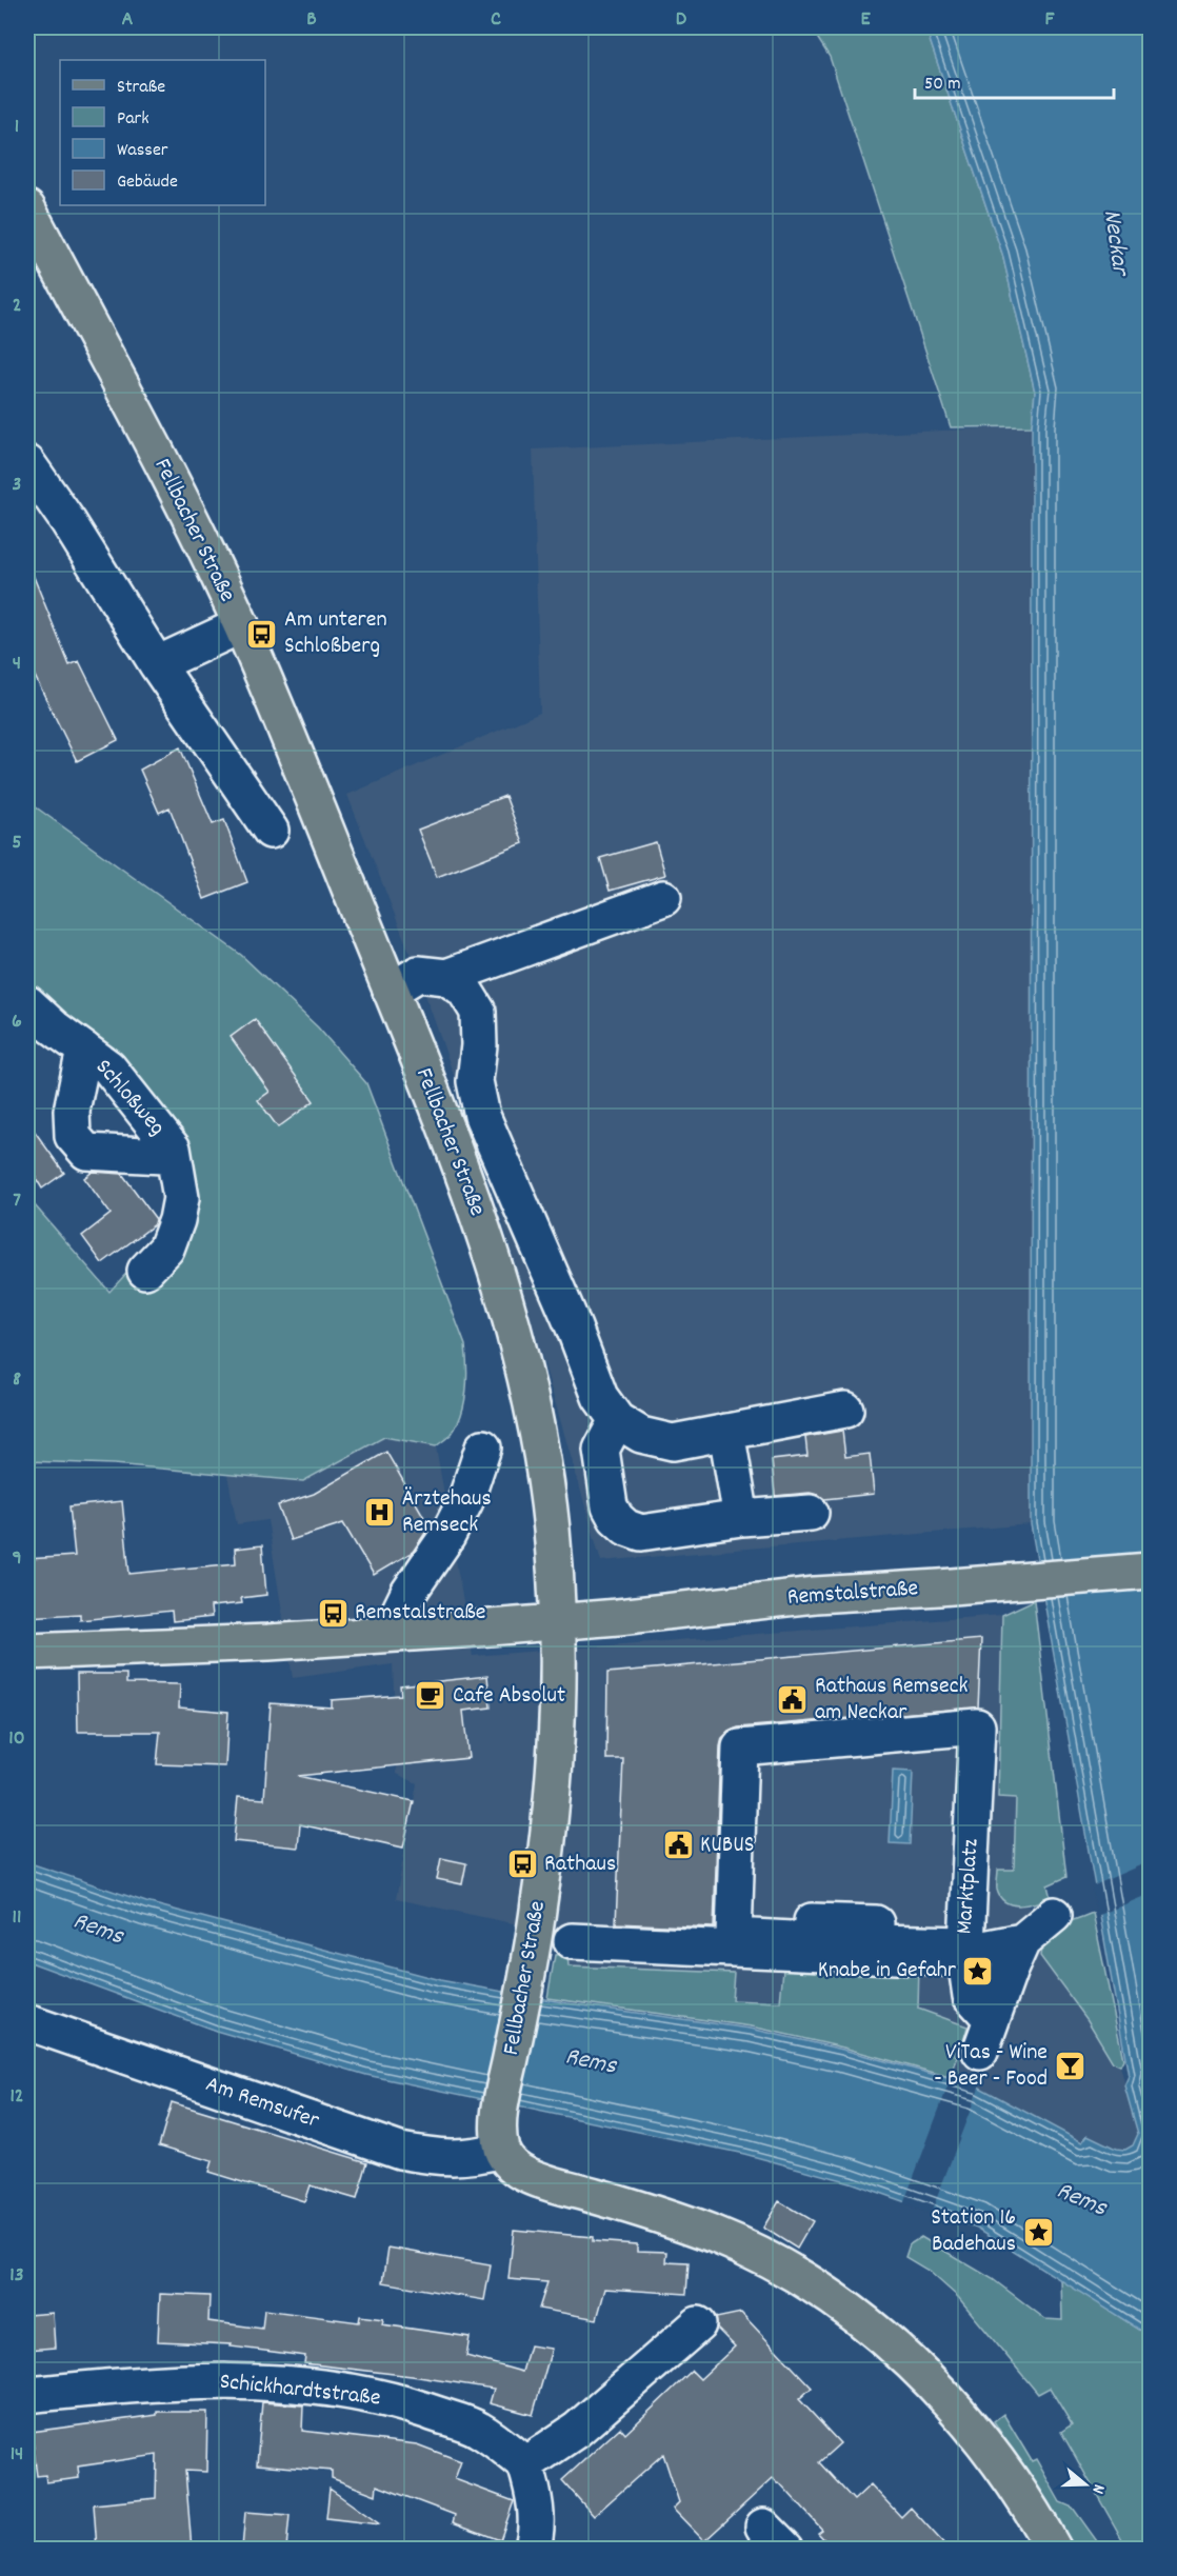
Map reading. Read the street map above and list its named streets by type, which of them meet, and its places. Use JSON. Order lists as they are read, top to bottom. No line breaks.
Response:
{"streets":{"main road":["Fellbacher Straße","Remstalstraße"],"street":["Schloßweg","Marktplatz","Am Remsufer","Schickhardtstraße"]},"crossings":[["Fellbacher Straße","Remstalstraße"],["Fellbacher Straße","Am Remsufer"]],"water":["Neckar","Rems"],"places":{"bus stop":["Am unteren Schloßberg","Remstalstraße","Rathaus"],"hospital":["Ärztehaus Remseck"],"cafe":["Cafe Absolut"],"public building":["Rathaus Remseck am Neckar","KUBUS"],"place":["Knabe in Gefahr","Station 16 Badehaus"],"bar":["ViTas - Wine - Beer - Food"]},"legend":["Straße","Park","Wasser","Gebäude"],"scale_bar":"50 m","north":"right","grid":{"columns":["A","B","C","D","E","F"],"rows":["1","2","3","4","5","6","7","8","9","10","11","12","13","14"]}}
